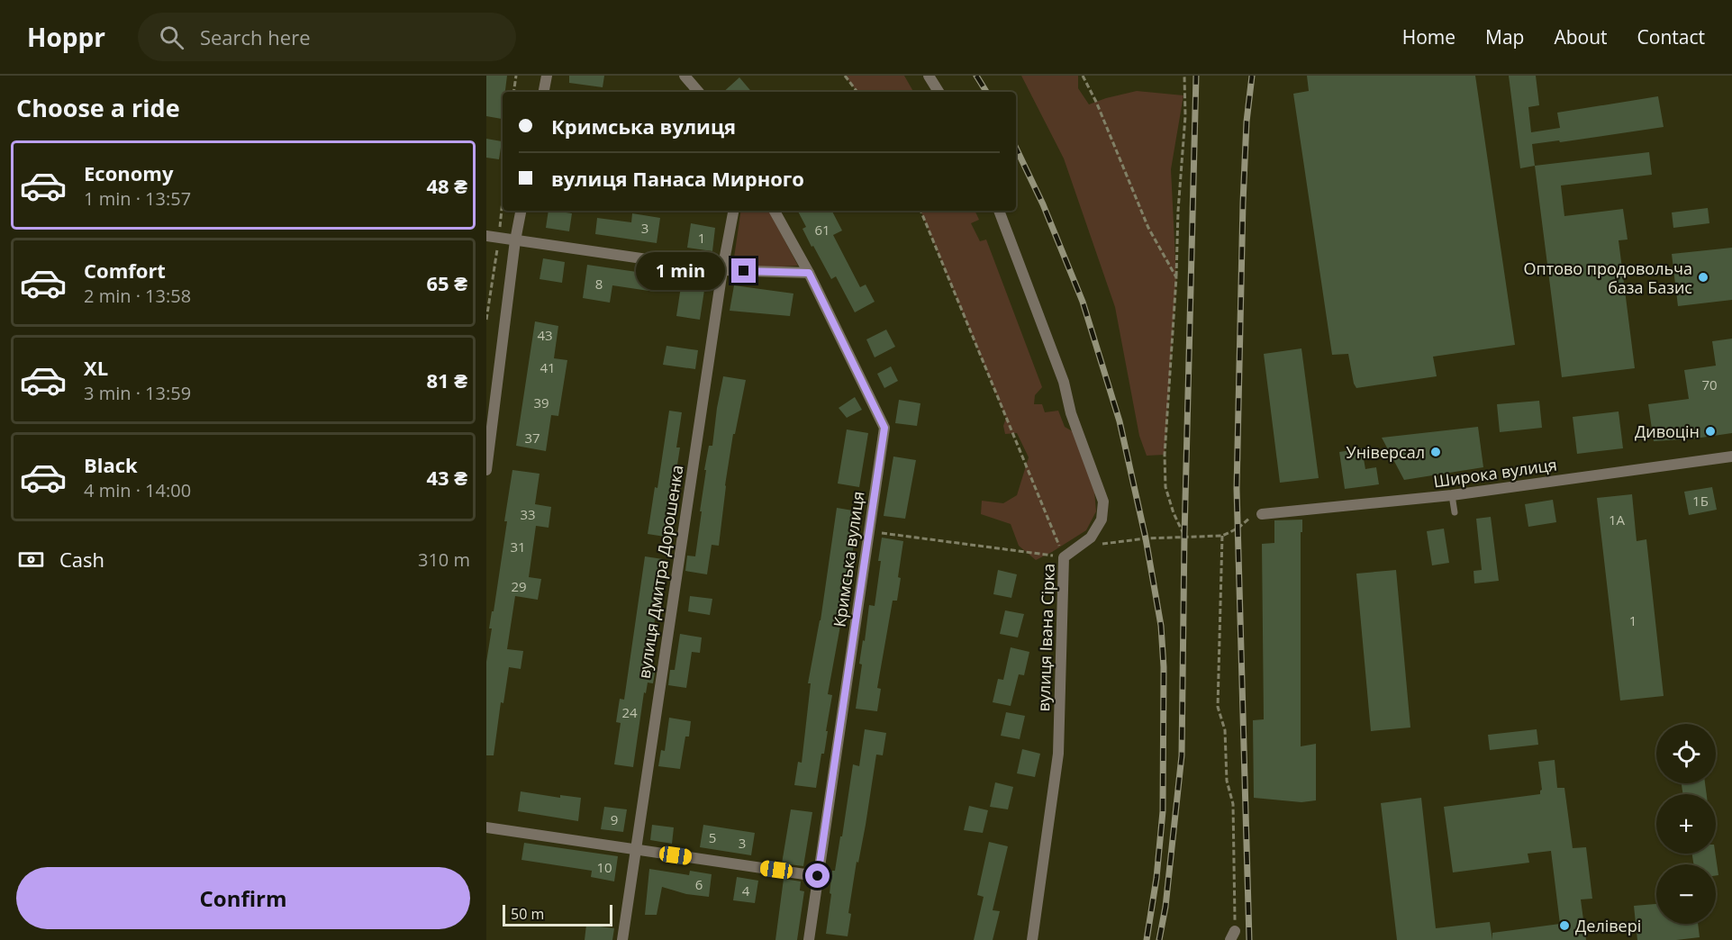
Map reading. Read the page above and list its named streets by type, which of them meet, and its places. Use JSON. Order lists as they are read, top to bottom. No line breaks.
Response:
{"streets":{"street":["Широка вулиця","Кримська вулиця","вулиця Дмитра Дорошенка","вулиця Івана Сірка"]},"places":["Оптово продовольча база Базис","Дивоцін","Універсал","Делівері"],"house_numbers":["3","61","1","8","43","41","70","39","37","1Б","33","1А","31","29","1","24","9","5","3","10","6","4"],"scale_bar":"50 m","page":{"header":"Hoppr","search":"Search here","nav":["Home","Map","About","Contact"],"heading":"Choose a ride","banner":["Кримська вулиця","вулиця Панаса Мирного"],"list":[{"name":"Economy","note":"1 min · 13:57","value":"48 ₴"},{"name":"Comfort","note":"2 min · 13:58","value":"65 ₴"},{"name":"XL","note":"3 min · 13:59","value":"81 ₴"},{"name":"Black","note":"4 min · 14:00","value":"43 ₴"}],"bubble":"1 min","pay":["Cash","310 m"],"map_buttons":["+","−"],"buttons":"Confirm","scale":"50 m"}}
